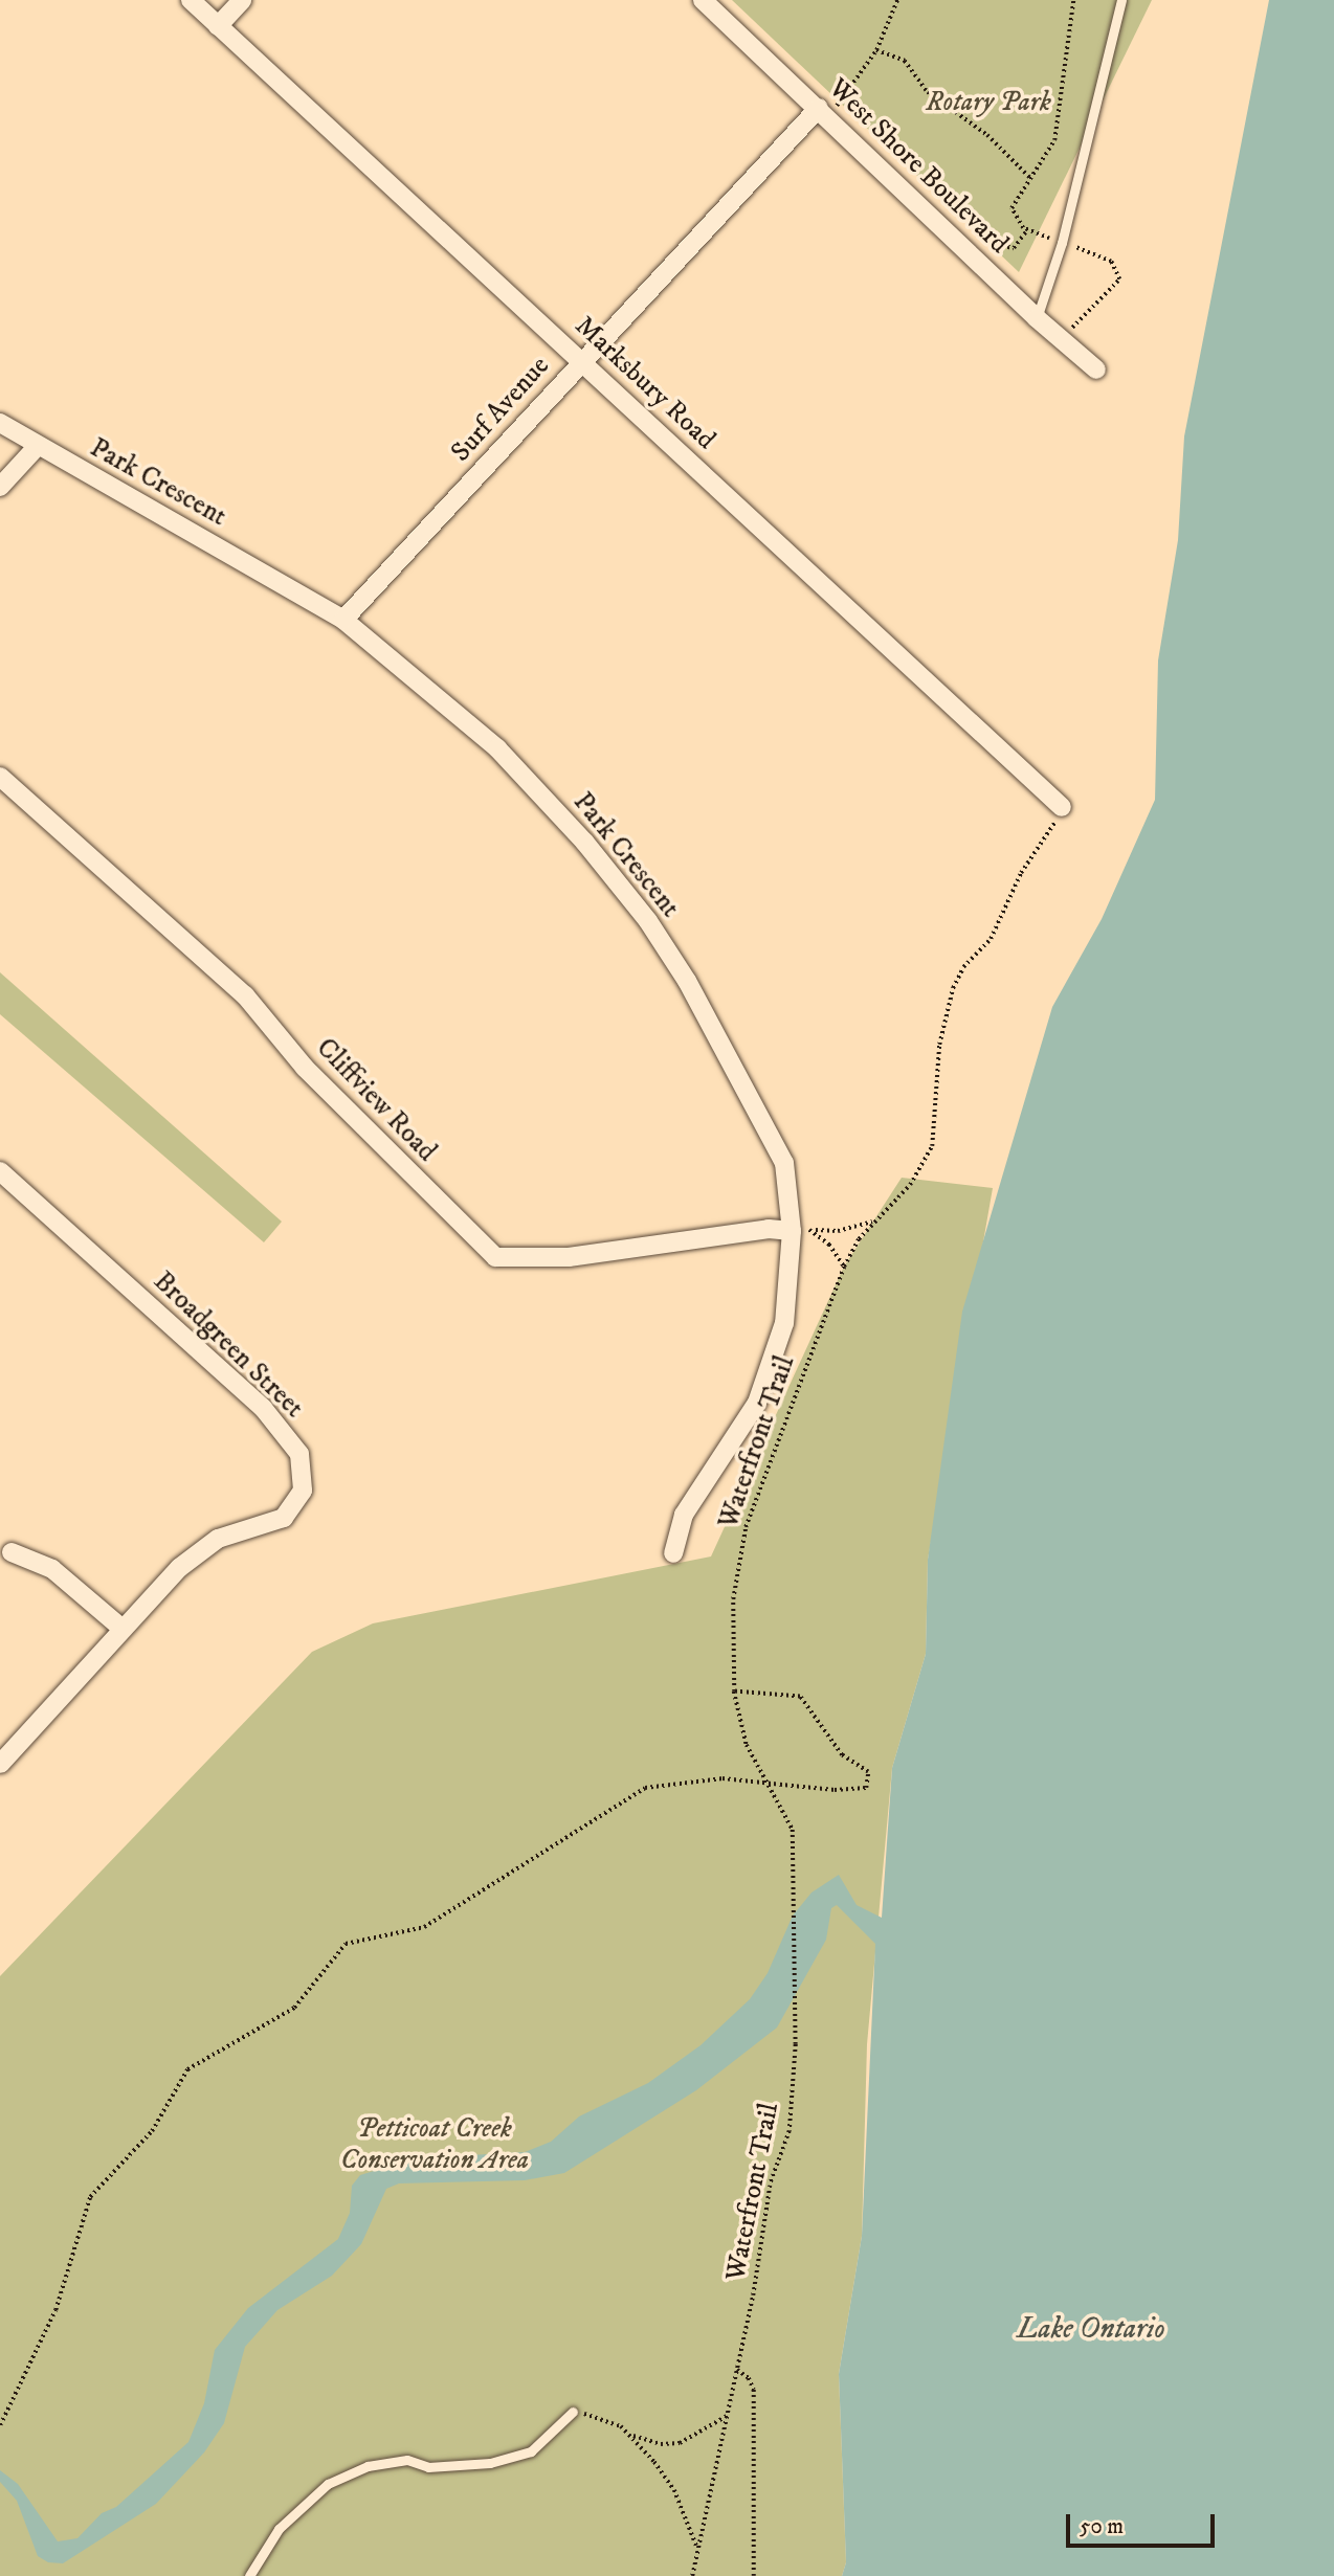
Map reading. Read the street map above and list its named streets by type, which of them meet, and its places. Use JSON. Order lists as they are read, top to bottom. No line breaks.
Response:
{"streets":{"street":["West Shore Boulevard","Marksbury Road","Surf Avenue","Park Crescent","Cliffview Road","Broadgreen Street"],"path":["Waterfront Trail"]},"crossings":[["West Shore Boulevard","Surf Avenue"],["Marksbury Road","Surf Avenue"],["Marksbury Road","Waterfront Trail"],["Surf Avenue","Park Crescent"],["Park Crescent","Cliffview Road"]],"water":["Lake Ontario"],"parks":["Rotary Park","Petticoat Creek Conservation Area"],"scale_bar":"50 m"}
